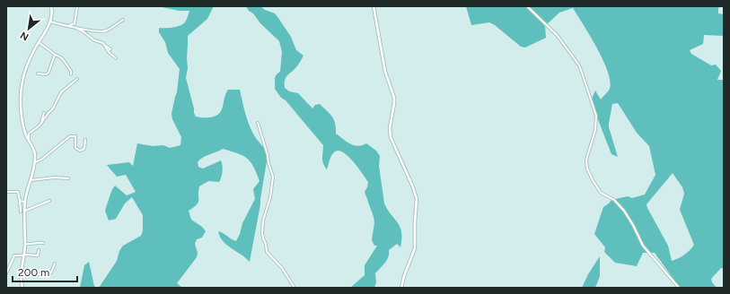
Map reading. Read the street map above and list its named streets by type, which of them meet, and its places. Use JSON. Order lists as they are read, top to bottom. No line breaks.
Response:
{"scale_bar":"200 m","north":"bottom left"}
